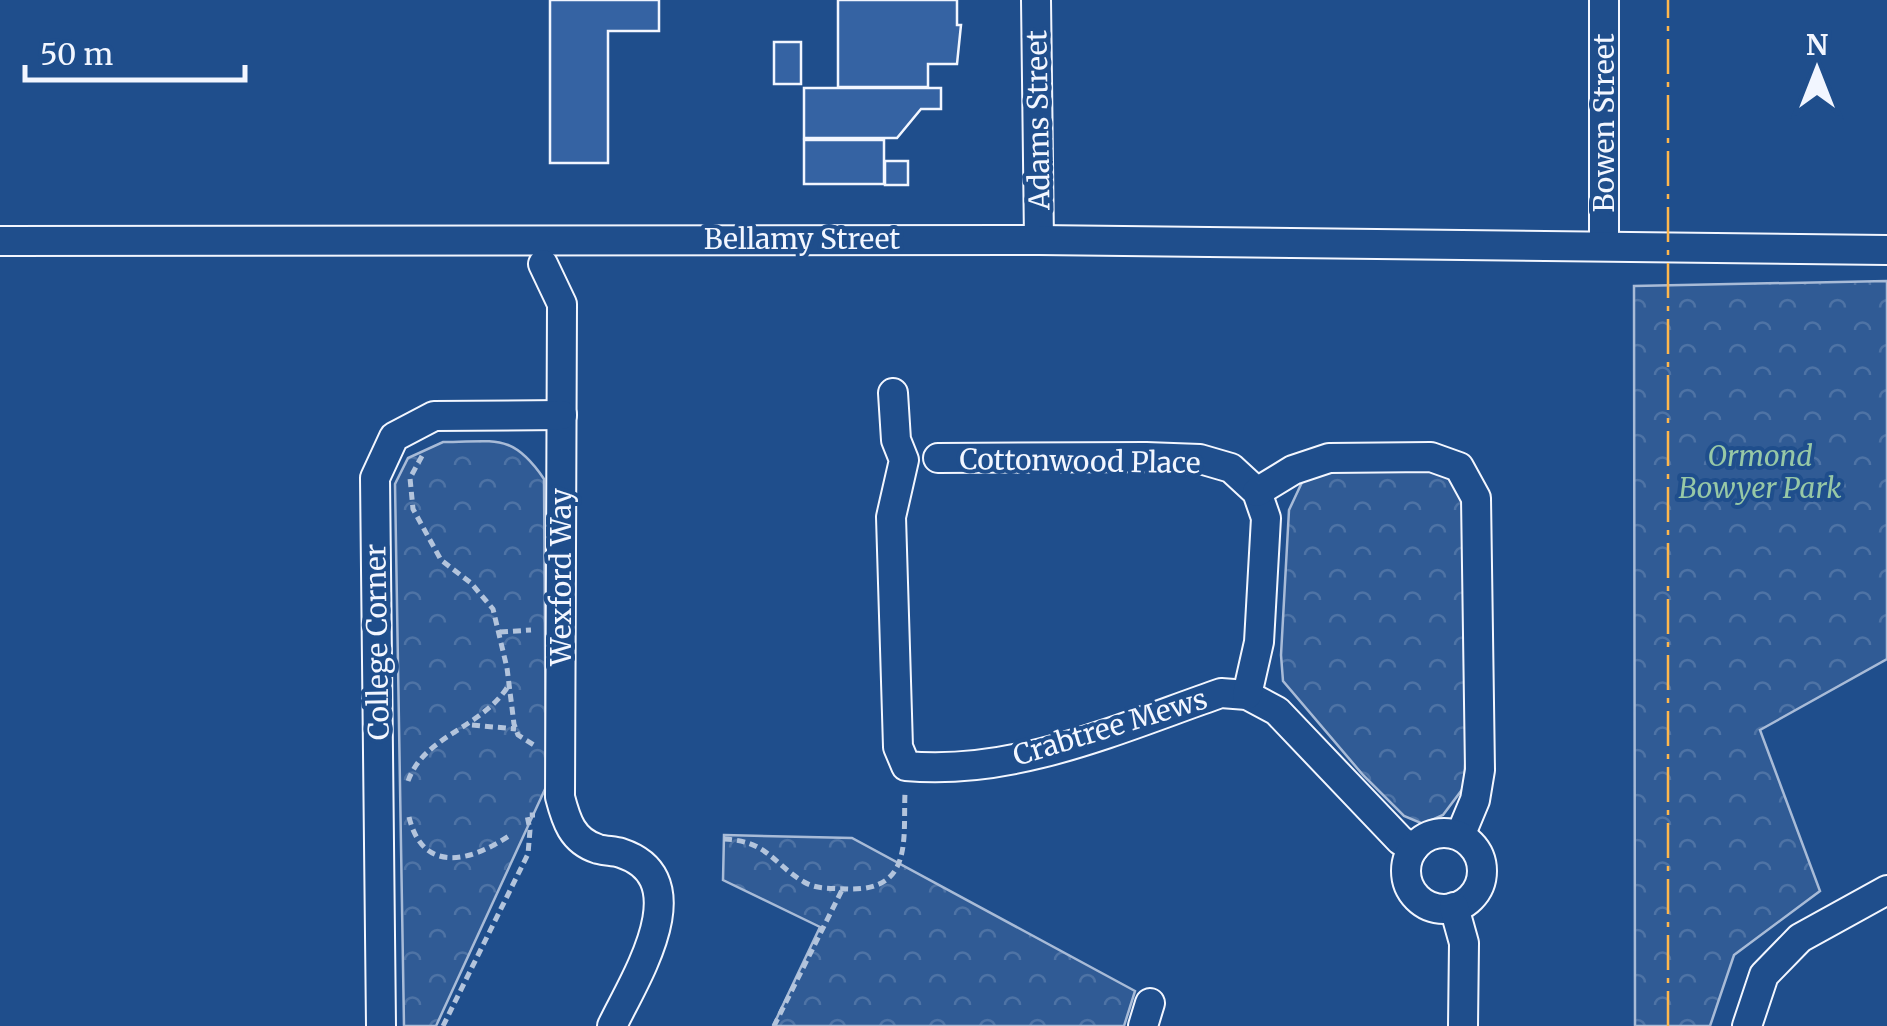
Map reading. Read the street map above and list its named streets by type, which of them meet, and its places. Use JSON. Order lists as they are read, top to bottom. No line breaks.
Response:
{"streets":{"street":["Adams Street","Bowen Street","Bellamy Street","Cottonwood Place","Wexford Way","College Corner","Crabtree Mews"]},"crossings":[["Adams Street","Bellamy Street"],["Bowen Street","Bellamy Street"],["Wexford Way","College Corner"]],"parks":["Ormond Bowyer Park"],"scale_bar":"50 m","north":"top"}
